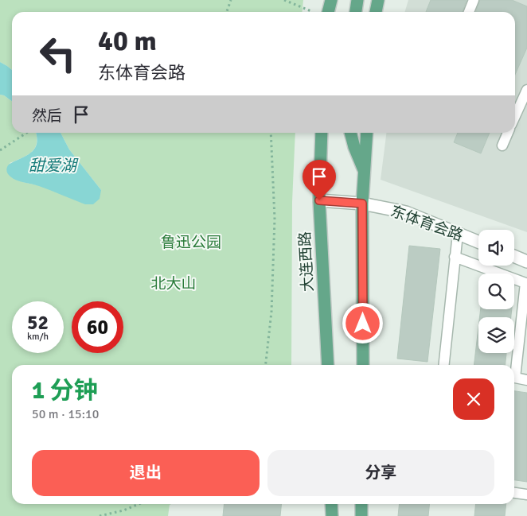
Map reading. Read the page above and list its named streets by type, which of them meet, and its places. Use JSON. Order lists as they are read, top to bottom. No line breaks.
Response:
{"streets":{"main road":["大连西路"],"street":["东体育会路"]},"crossings":[["东体育会路","大连西路"]],"water":["甜爱湖"],"parks":["鲁迅公园","北大山"],"page":{"turn":["40 m","东体育会路"],"then":"然后","speed":"52 km/h","limit":"60","heading":["1 分钟","50 m · 15:10"],"buttons":["退出","分享"]}}
